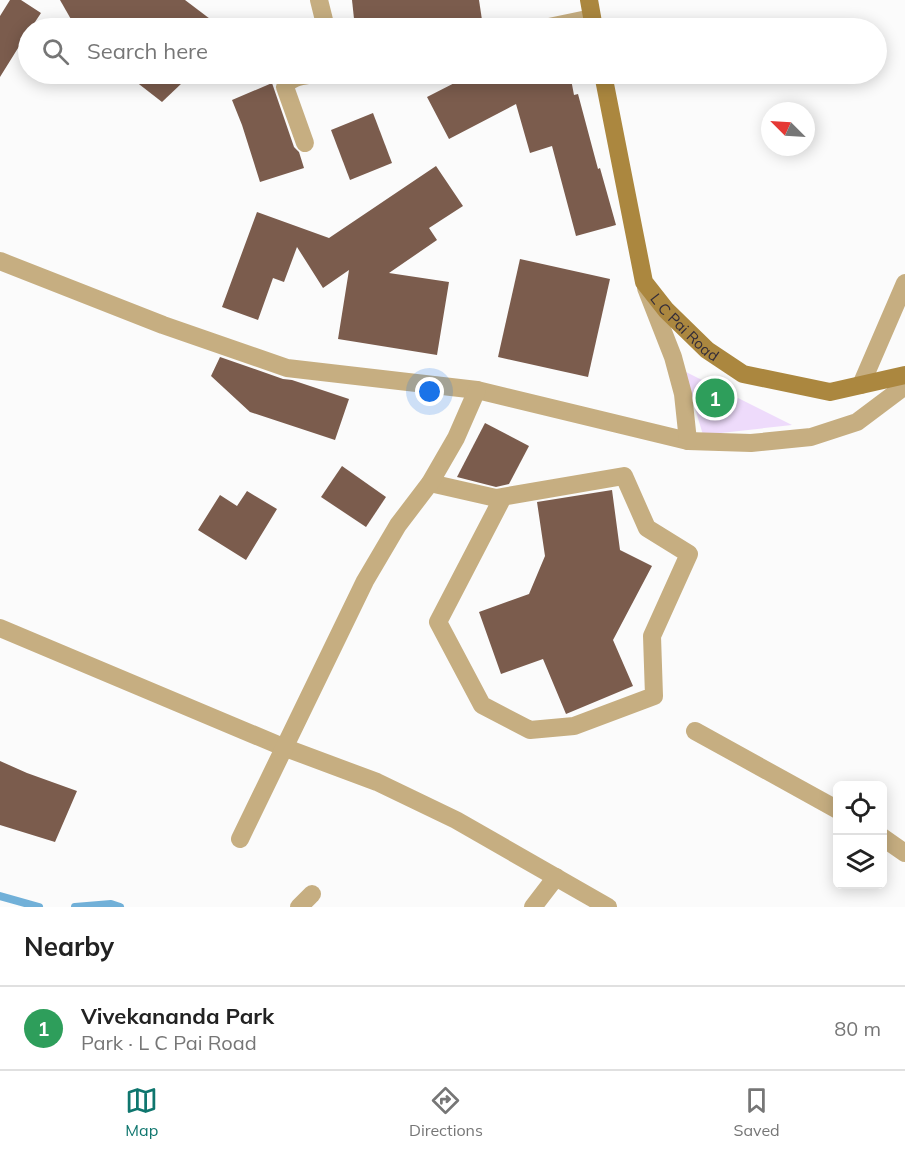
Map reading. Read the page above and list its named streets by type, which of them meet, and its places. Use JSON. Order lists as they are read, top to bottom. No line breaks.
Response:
{"streets":{"street":["L C Pai Road"]},"north":"top left","page":{"search":"Search here","pins":"1","heading":"Nearby","list":[{"mark":"1","name":"Vivekananda Park","note":"Park · L C Pai Road","value":"80 m"}],"nav":["Map","Directions","Saved"]}}
